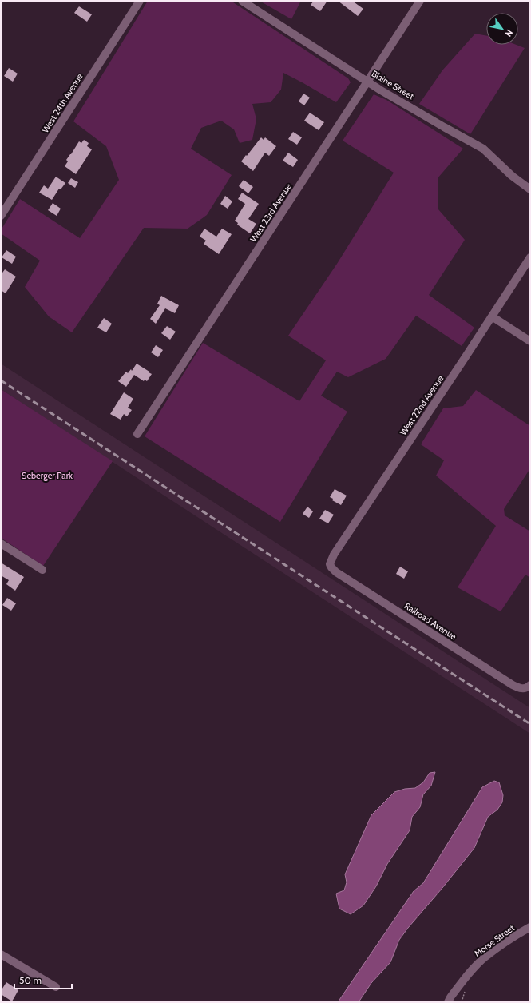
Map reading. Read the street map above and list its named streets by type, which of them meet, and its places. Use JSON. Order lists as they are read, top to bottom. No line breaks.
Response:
{"streets":{"street":["Blaine Street","West 24th Avenue","West 23rd Avenue","West 22nd Avenue","Railroad Avenue","Morse Street"]},"crossings":[["Blaine Street","West 23rd Avenue"],["West 22nd Avenue","Railroad Avenue"]],"parks":["Seberger Park"],"scale_bar":"50 m","north":"bottom right"}
